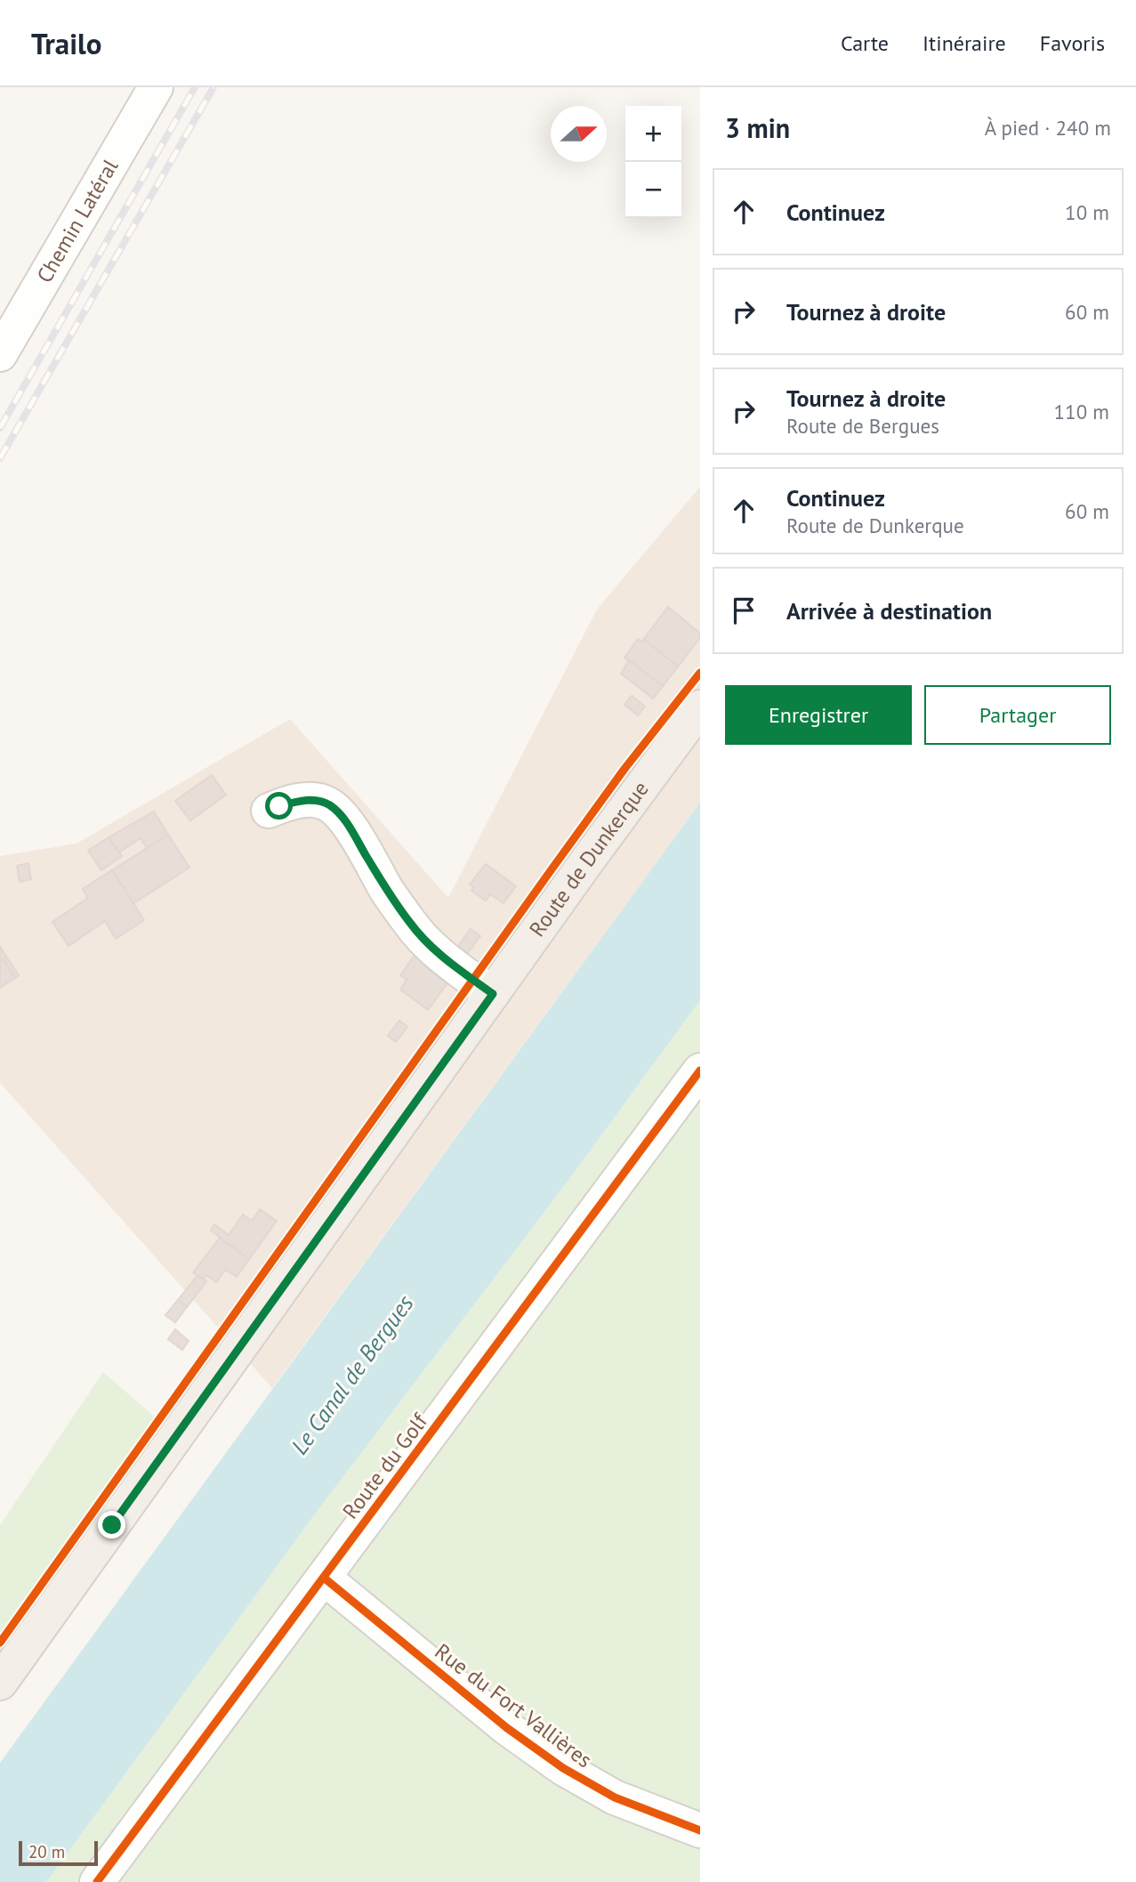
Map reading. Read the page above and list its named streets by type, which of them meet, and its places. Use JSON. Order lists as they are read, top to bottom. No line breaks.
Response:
{"streets":{"main road":["Route de Dunkerque"],"street":["Chemin Latéral","Route du Golf","Rue du Fort Vallières"]},"crossings":[["Route du Golf","Rue du Fort Vallières"]],"water":["Le Canal de Bergues"],"scale_bar":"20 m","north":"right","page":{"header":"Trailo","nav":["Carte","Itinéraire","Favoris"],"heading":["3 min","À pied · 240 m"],"map_buttons":["+","−"],"list":[["Continuez","10 m"],["Tournez à droite","60 m"],["Tournez à droite","Route de Bergues","110 m"],["Continuez","Route de Dunkerque","60 m"],"Arrivée à destination"],"buttons":["Enregistrer","Partager"],"scale":"20 m"}}
